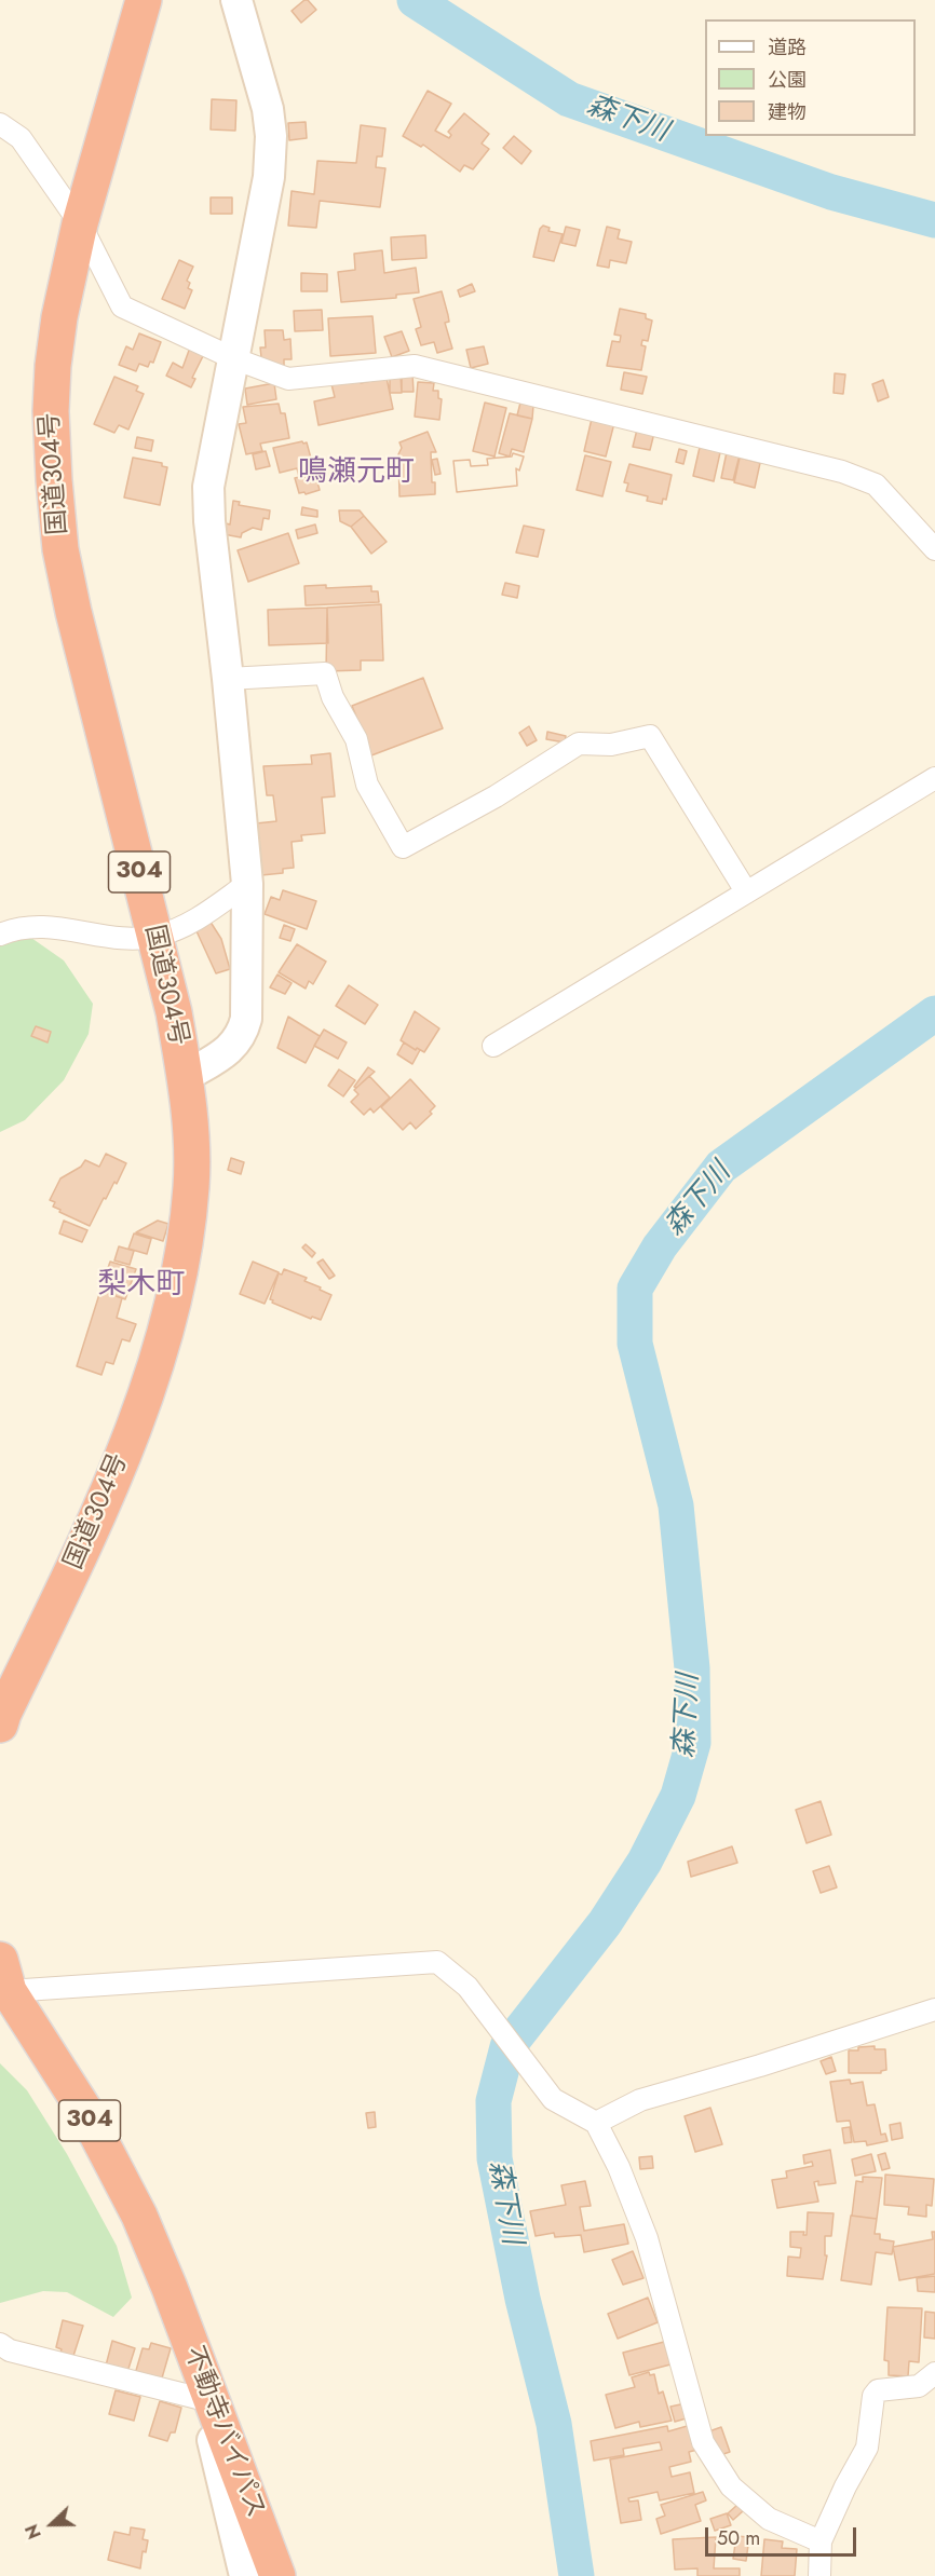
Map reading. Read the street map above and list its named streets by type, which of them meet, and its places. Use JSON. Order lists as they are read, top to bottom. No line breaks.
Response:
{"streets":{"highway":["国道304号","304","不動寺バイパス"]},"crossings":[["304","不動寺バイパス"]],"districts":["鳴瀬元町","梨木町"],"water":["森下川"],"legend":["道路","公園","建物"],"scale_bar":"50 m","north":"left"}
